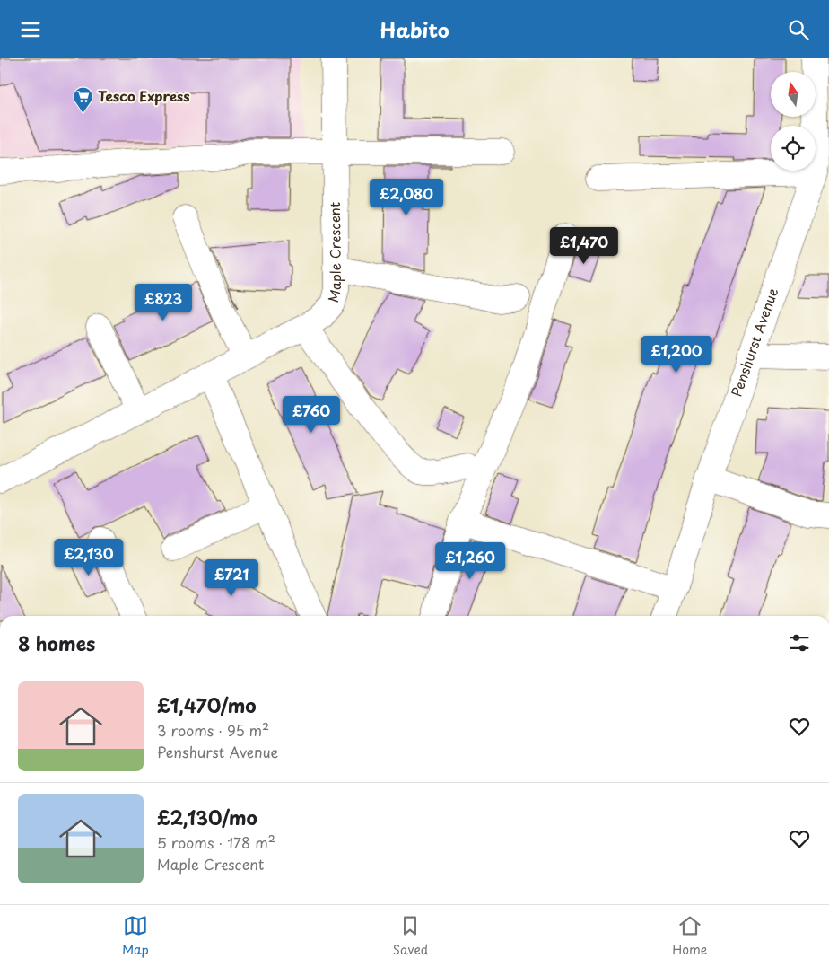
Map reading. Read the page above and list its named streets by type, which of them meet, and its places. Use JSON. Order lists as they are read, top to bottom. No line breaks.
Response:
{"streets":{"street":["Maple Crescent","Penshurst Avenue"]},"places":{"supermarket":["Tesco Express"]},"north":"top","page":{"header":"Habito","price":["£2,080","£1,470","£823","£1,200","£760","£2,130","£1,260","£721"],"heading":"8 homes","list":[{"name":"£1,470/mo","note":"3 rooms · 95 m² · Penshurst Avenue"},{"name":"£2,130/mo","note":"5 rooms · 178 m² · Maple Crescent"}],"tabs":["Map","Saved","Home"]}}
